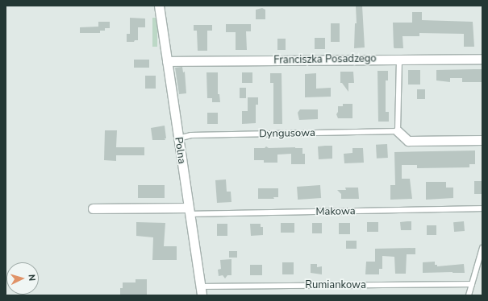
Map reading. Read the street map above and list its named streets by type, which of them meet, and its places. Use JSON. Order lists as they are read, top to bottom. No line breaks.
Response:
{"streets":{"street":["Franciszka Posadzego","Polna"],"lane":["Dyngusowa","Makowa","Rumiankowa"]},"crossings":[["Franciszka Posadzego","Polna"],["Dyngusowa","Polna"],["Polna","Makowa"],["Polna","Rumiankowa"]],"north":"right"}
